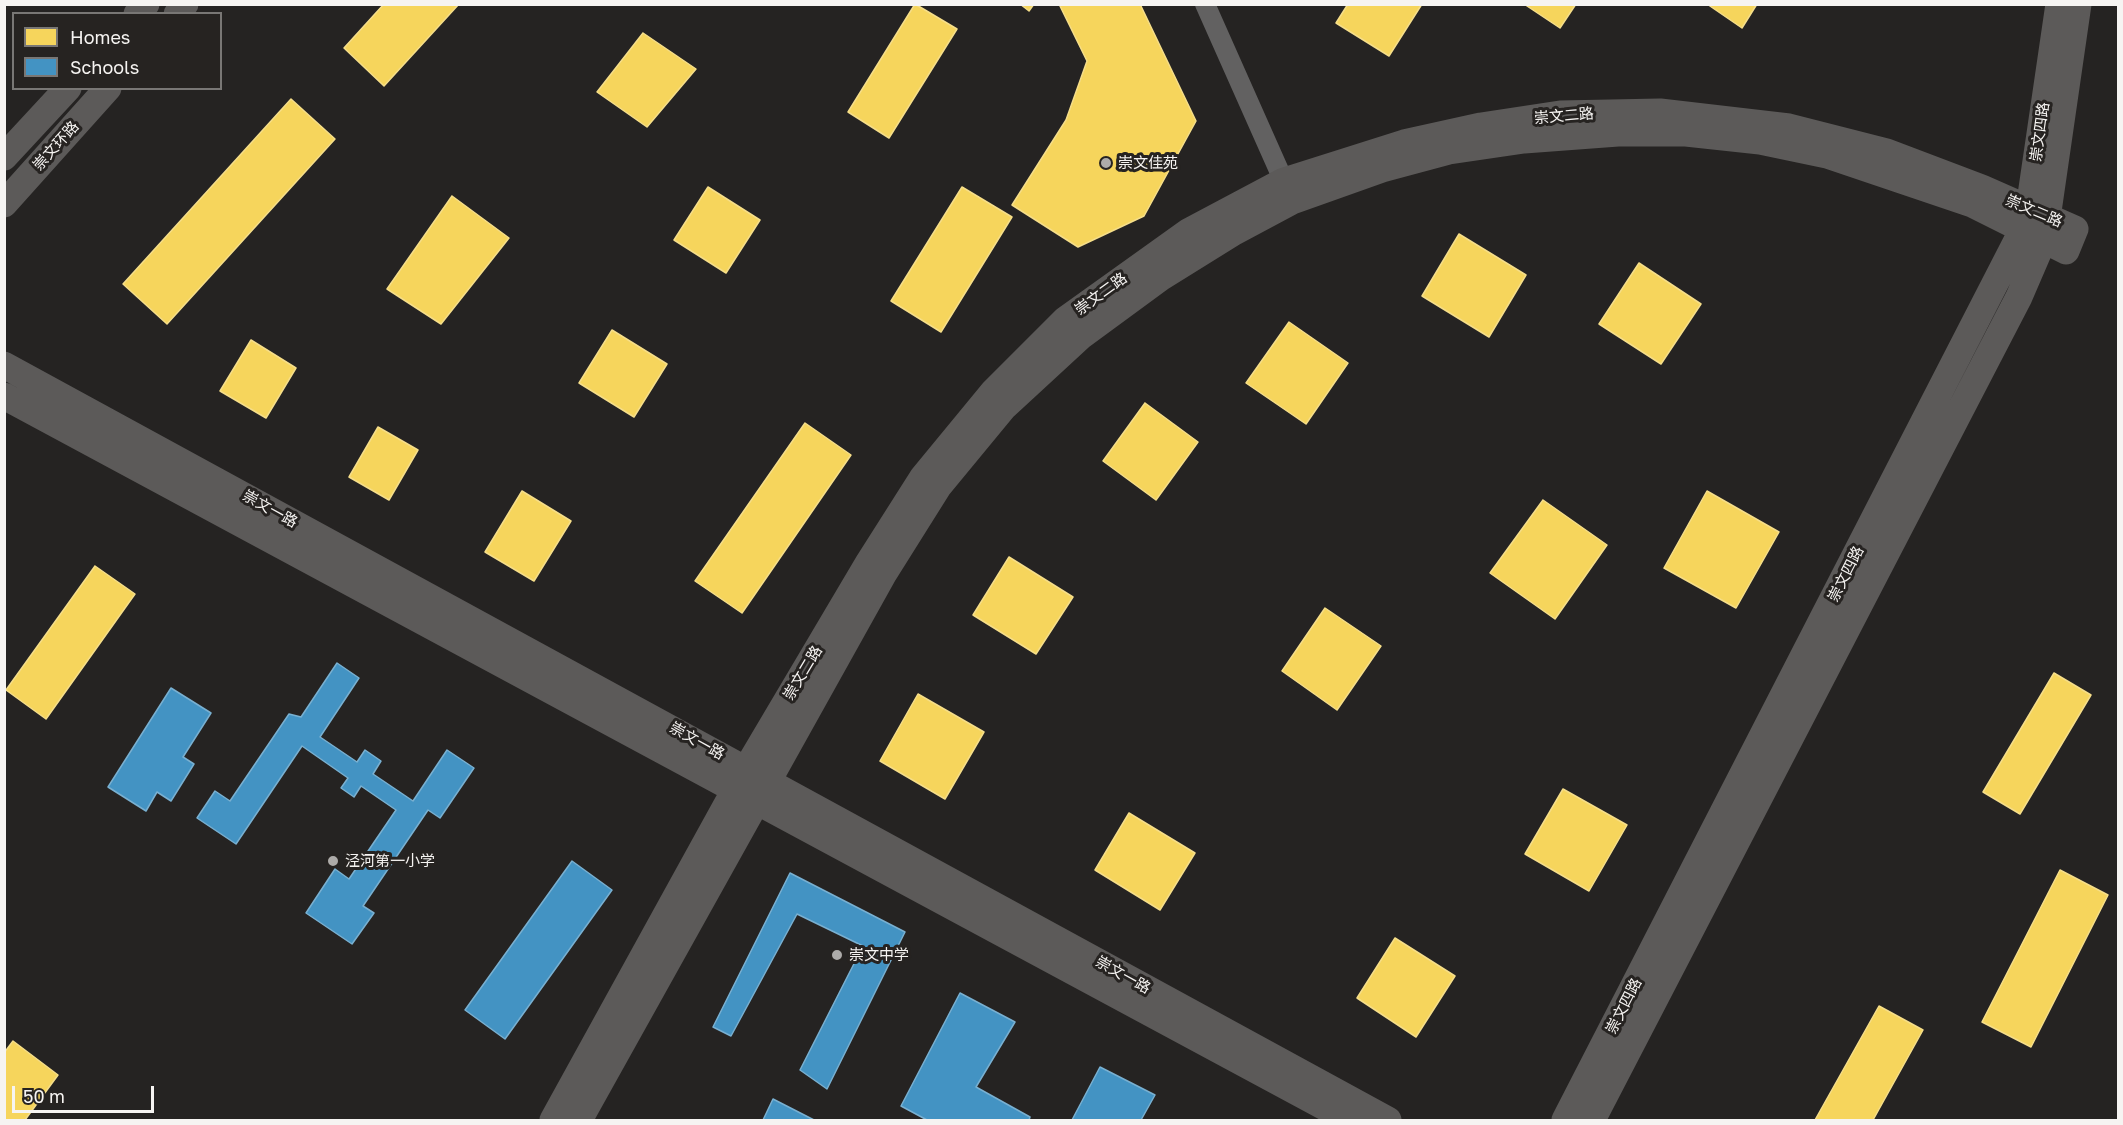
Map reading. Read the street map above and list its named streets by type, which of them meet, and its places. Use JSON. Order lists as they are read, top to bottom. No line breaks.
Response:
{"streets":{"street":["崇文二路","崇文四路","崇文环路","崇文一路"]},"crossings":[["崇文二路","崇文四路"],["崇文二路","崇文一路"]],"places":["崇文佳苑","泾河第一小学","崇文中学"],"legend":["Homes","Schools"],"scale_bar":"50 m"}
